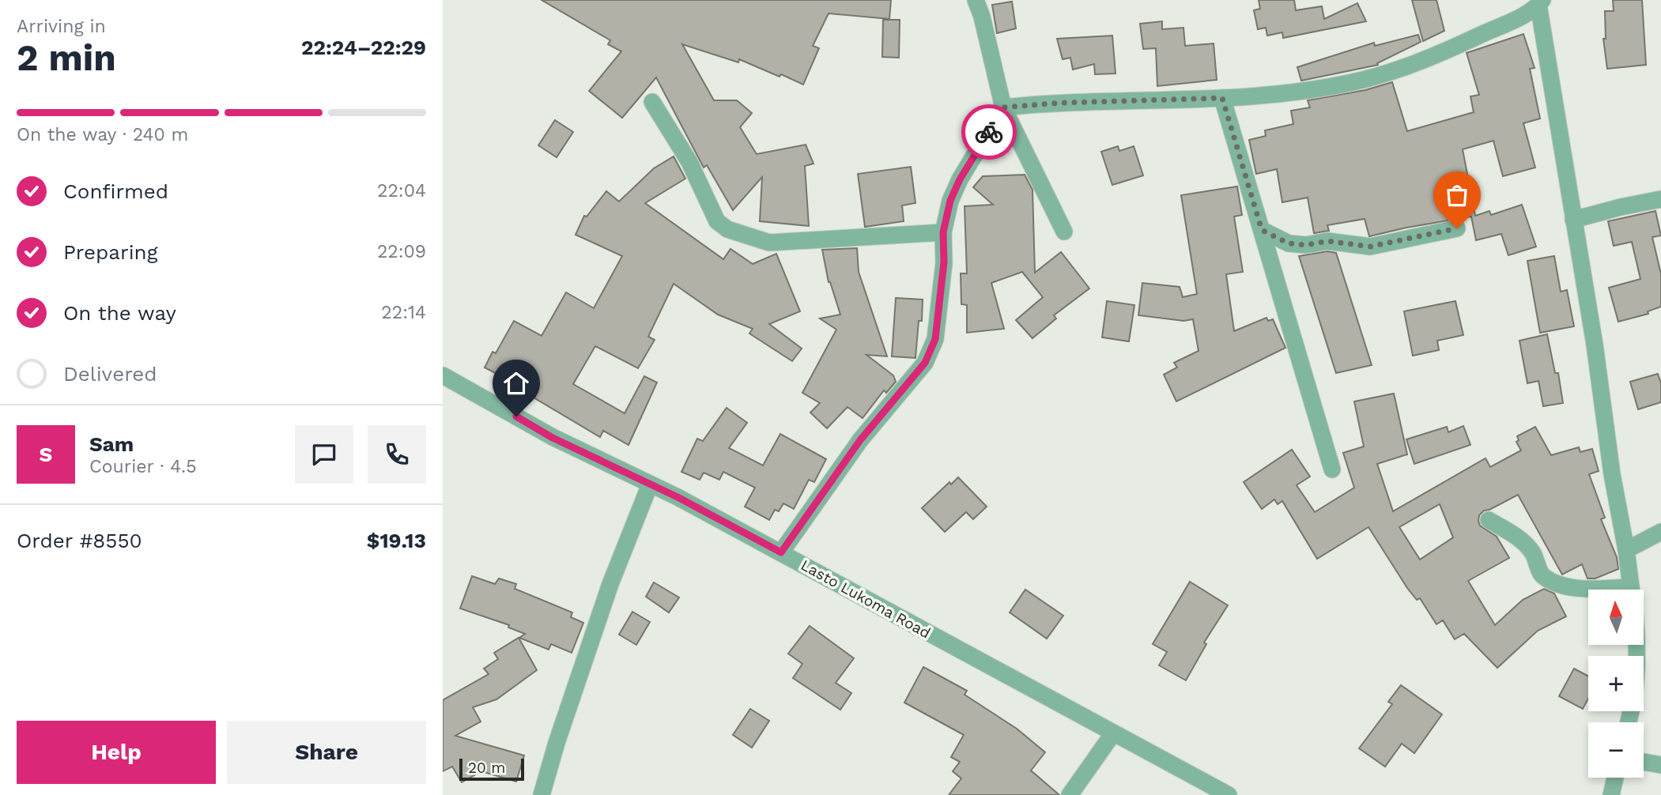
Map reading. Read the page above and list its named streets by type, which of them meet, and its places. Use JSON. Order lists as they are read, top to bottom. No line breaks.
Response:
{"streets":{"street":["Lasto Lukoma Road"]},"scale_bar":"20 m","north":"top","page":{"heading":["2 min","Arriving in","22:24–22:29"],"panel":["Sam","Courier · 4.5","Order #8550","$19.13"],"bar":"On the way · 240 m","list":[["Confirmed","22:04"],["Preparing","22:09"],["On the way","22:14"],"Delivered"],"round":"S","map_buttons":["+","−"],"buttons":["Help","Share"],"scale":"20 m"}}
